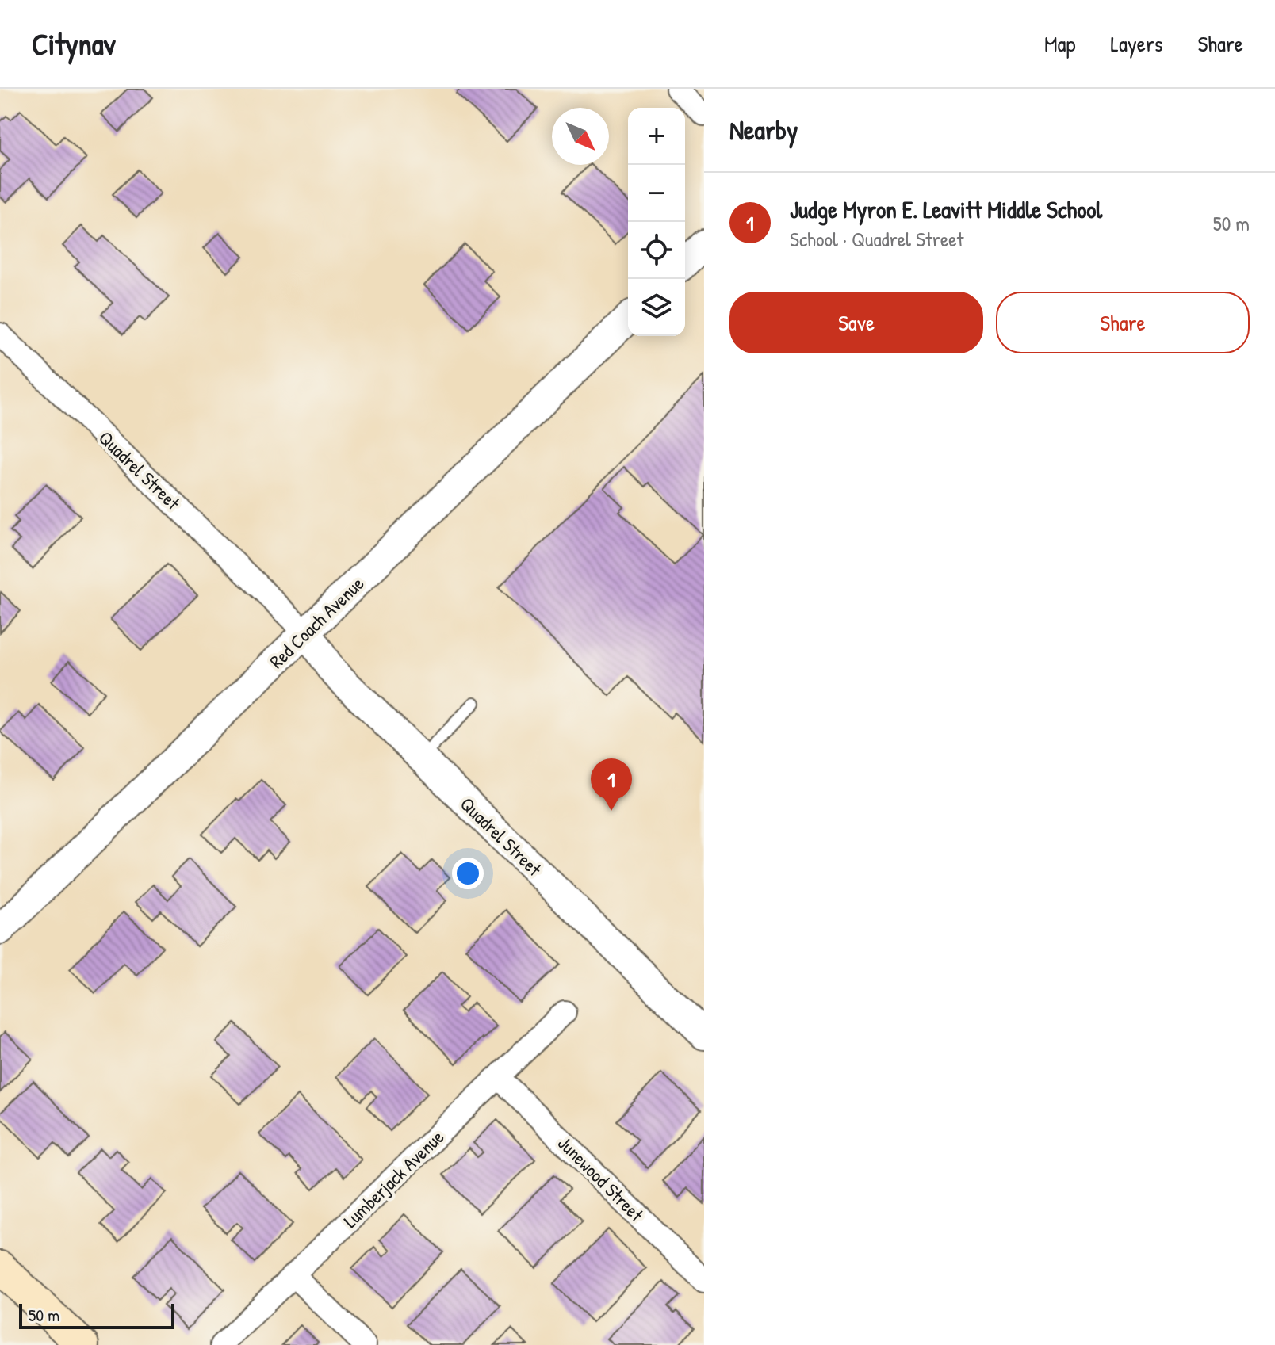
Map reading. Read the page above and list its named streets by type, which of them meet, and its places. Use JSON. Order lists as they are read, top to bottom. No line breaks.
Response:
{"streets":{"street":["Quadrel Street","Red Coach Avenue","Lumberjack Avenue","Junewood Street"]},"crossings":[["Quadrel Street","Red Coach Avenue"],["Lumberjack Avenue","Junewood Street"]],"scale_bar":"50 m","north":"bottom right","page":{"header":"Citynav","nav":["Map","Layers","Share"],"heading":"Nearby","map_buttons":["+","−"],"list":[{"mark":"1","name":"Judge Myron E. Leavitt Middle School","note":"School · Quadrel Street","value":"50 m"}],"buttons":["Save","Share"],"pins":"1","scale":"50 m"}}
